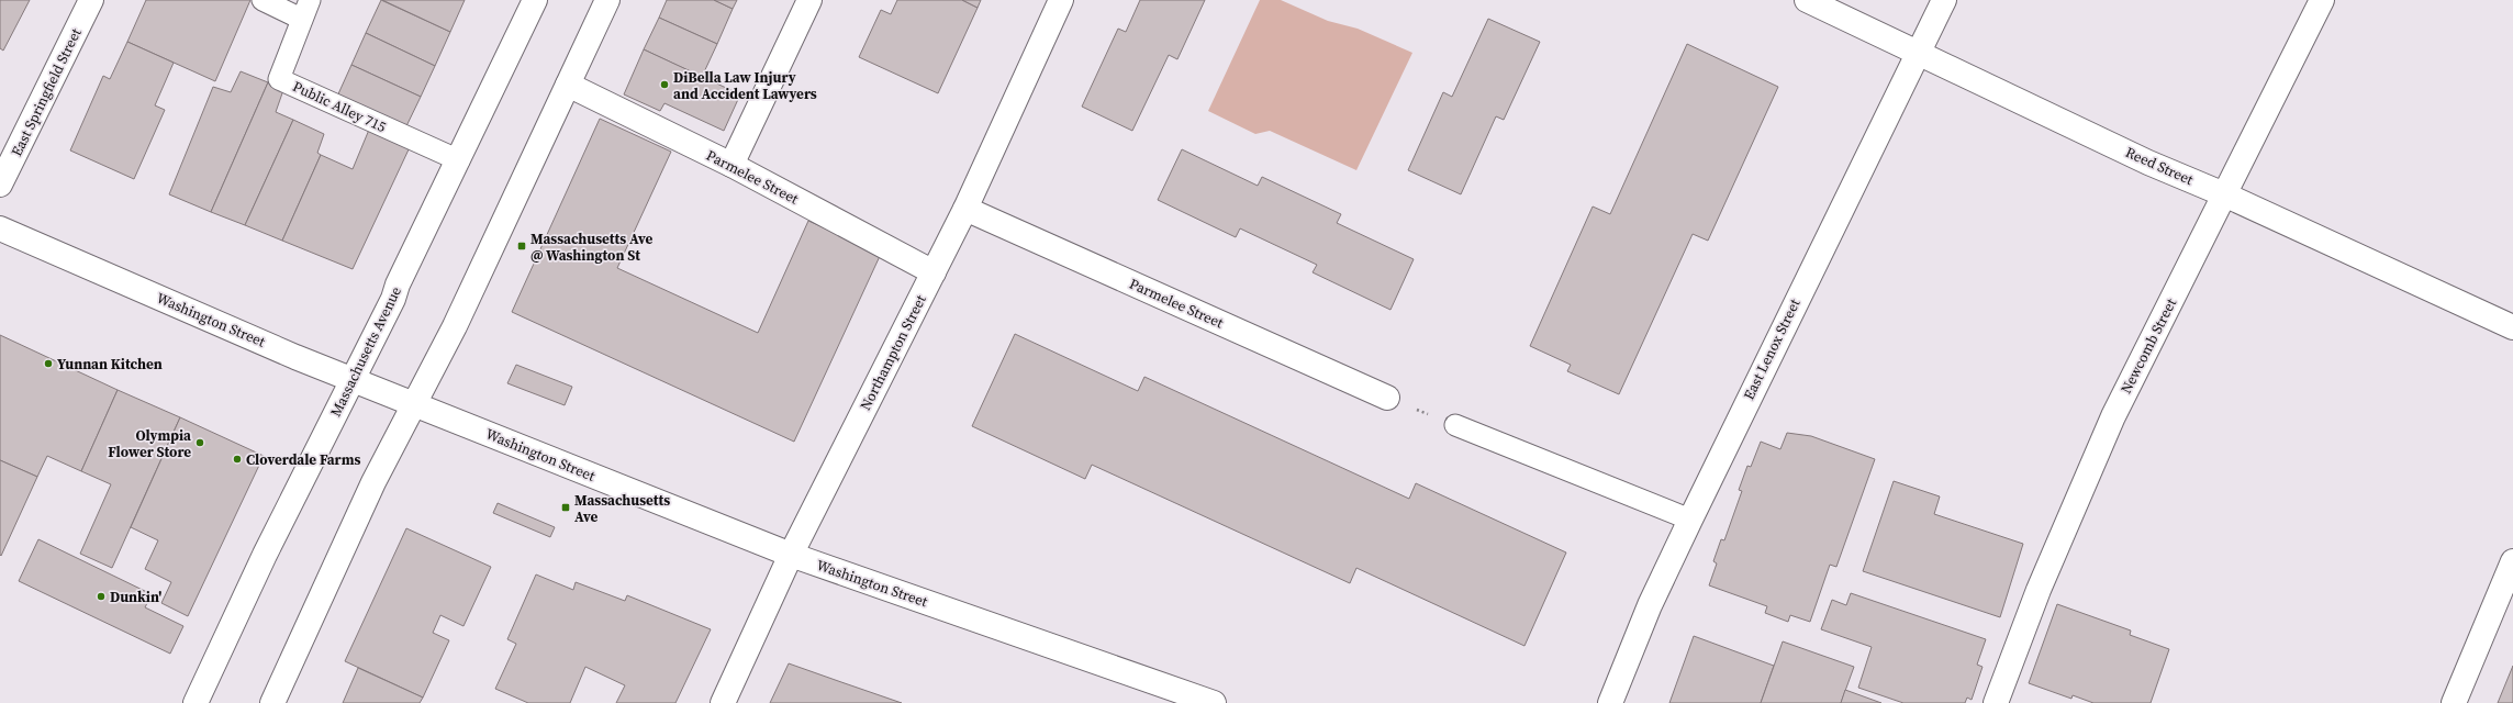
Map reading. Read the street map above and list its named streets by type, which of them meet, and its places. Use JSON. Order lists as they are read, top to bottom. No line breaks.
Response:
{"streets":{"street":["East Springfield Street","Reed Street","Parmelee Street","Washington Street","Newcomb Street","East Lenox Street","Massachusetts Avenue","Northampton Street"],"lane":["Public Alley 715"]},"crossings":[["Public Alley 715","Massachusetts Avenue"],["Reed Street","Newcomb Street"],["Reed Street","East Lenox Street"],["Parmelee Street","Northampton Street"],["Washington Street","Massachusetts Avenue"],["Washington Street","Northampton Street"]],"places":{"other":["DiBella Law Injury and Accident Lawyers","Yunnan Kitchen","Olympia Flower Store","Cloverdale Farms","Dunkin'"],"transit":["Massachusetts Ave @ Washington St","Massachusetts Ave"]}}
